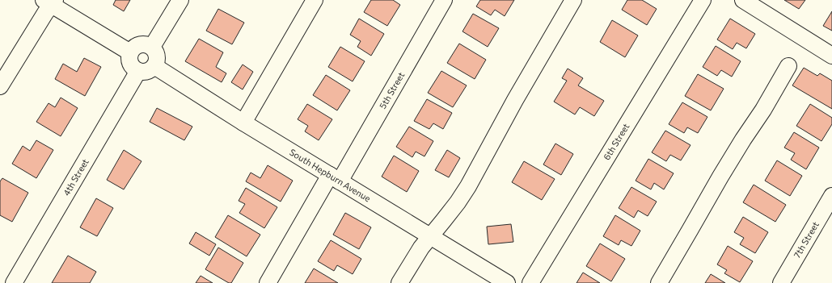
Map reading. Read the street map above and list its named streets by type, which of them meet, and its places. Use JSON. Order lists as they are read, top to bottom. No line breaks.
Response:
{"streets":{"street":["5th Street","6th Street","South Hepburn Avenue","4th Street","7th Street"]},"crossings":[["5th Street","South Hepburn Avenue"],["South Hepburn Avenue","4th Street"]]}
